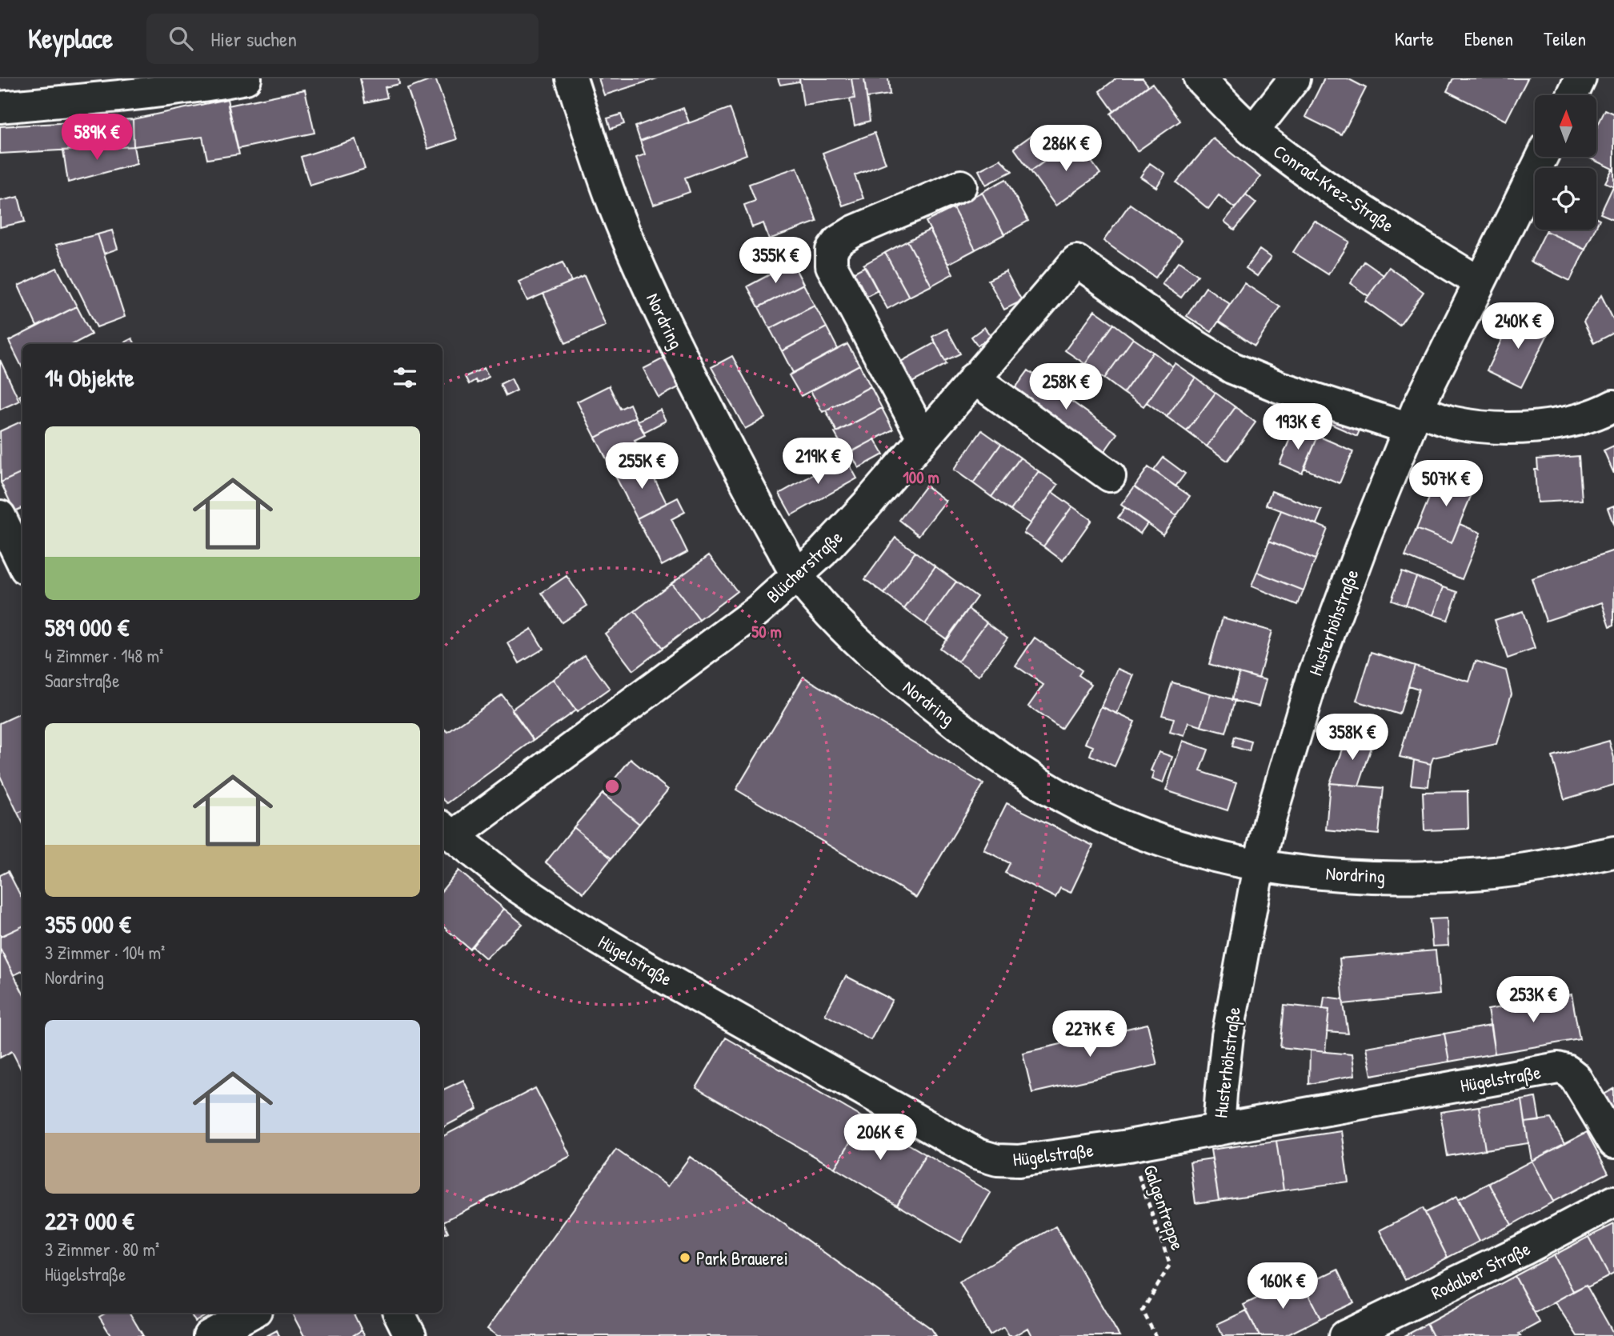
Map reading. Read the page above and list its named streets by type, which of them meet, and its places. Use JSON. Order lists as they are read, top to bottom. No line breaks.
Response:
{"streets":{"street":["Conrad-Krez-Straße","Nordring","Blücherstraße","Husterhöhstraße","Hügelstraße","Rodalber Straße"],"path":["Galgentreppe"]},"crossings":[["Conrad-Krez-Straße","Husterhöhstraße"],["Nordring","Blücherstraße"],["Nordring","Husterhöhstraße"],["Blücherstraße","Husterhöhstraße"],["Blücherstraße","Hügelstraße"],["Husterhöhstraße","Hügelstraße"],["Hügelstraße","Galgentreppe"]],"places":["Park Brauerei"],"north":"top","page":{"header":"Keyplace","search":"Hier suchen","nav":["Karte","Ebenen","Teilen"],"price":["589K €","286K €","355K €","240K €","258K €","193K €","219K €","255K €","507K €","358K €","253K €","227K €","206K €","160K €"],"heading":"14 Objekte","list":[{"name":"589 000 €","note":"4 Zimmer · 148 m² · Saarstraße"},{"name":"355 000 €","note":"3 Zimmer · 104 m² · Nordring"},{"name":"227 000 €","note":"3 Zimmer · 80 m² · Hügelstraße"}]},"rings":["100 m","50 m"]}
